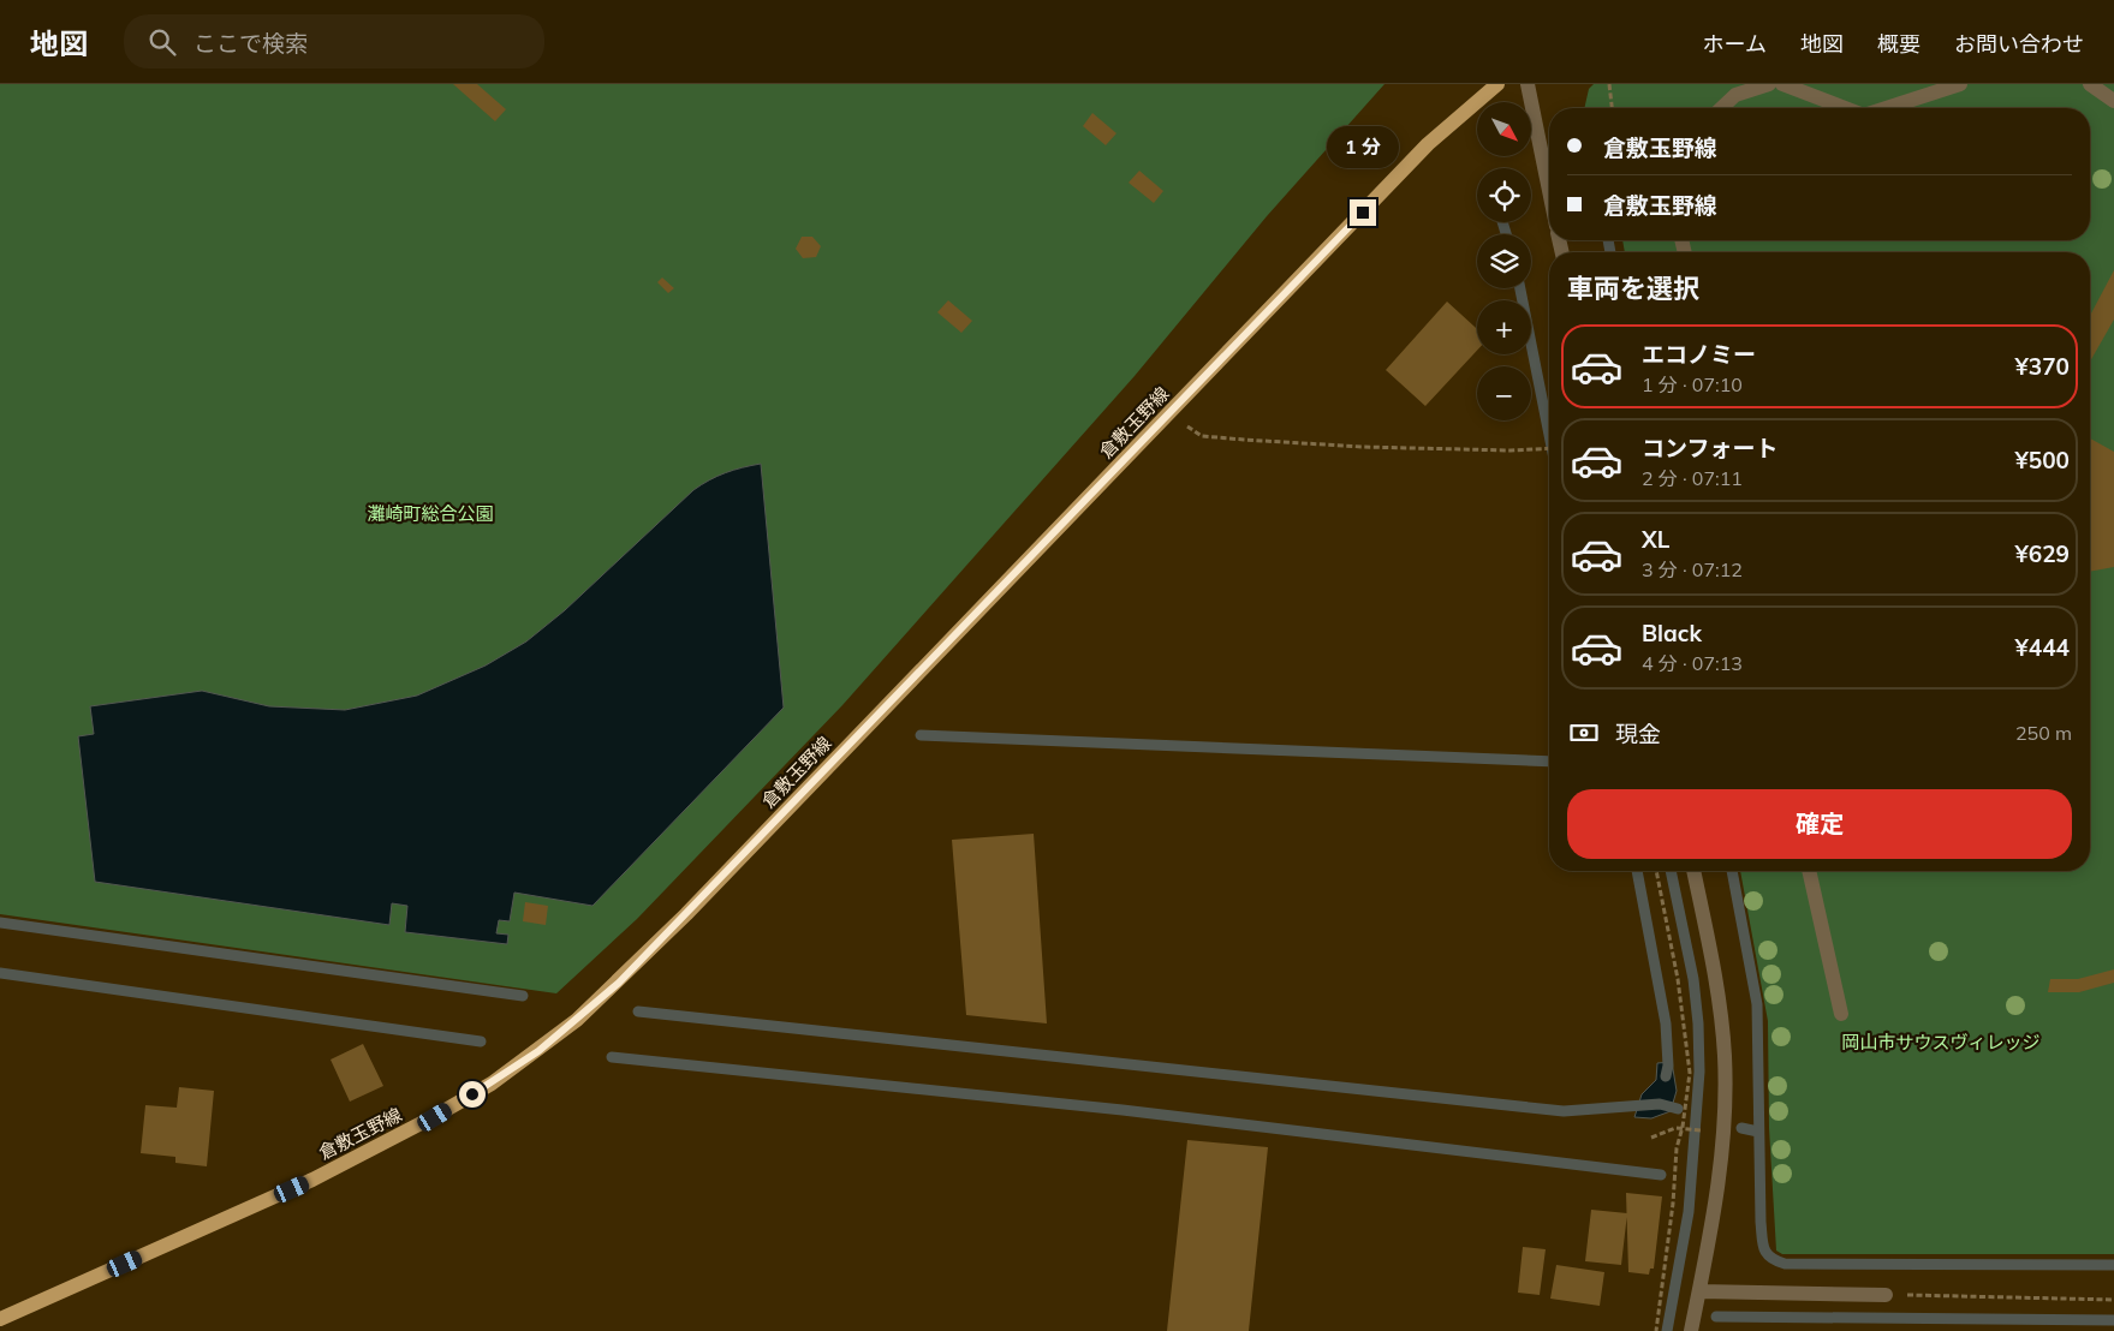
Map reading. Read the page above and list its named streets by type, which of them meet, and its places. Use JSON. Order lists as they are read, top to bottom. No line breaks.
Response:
{"streets":{"main road":["倉敷玉野線"]},"parks":["灘崎町総合公園","岡山市サウスヴィレッジ"],"north":"bottom right","page":{"header":"地図","search":"ここで検索","nav":["ホーム","地図","概要","お問い合わせ"],"map_buttons":["+","−"],"banner":["倉敷玉野線","倉敷玉野線"],"bubble":"1 分","heading":"車両を選択","list":[{"name":"エコノミー","note":"1 分 · 07:10","value":"¥370"},{"name":"コンフォート","note":"2 分 · 07:11","value":"¥500"},{"name":"XL","note":"3 分 · 07:12","value":"¥629"},{"name":"Black","note":"4 分 · 07:13","value":"¥444"}],"pay":["現金","250 m"],"buttons":"確定"}}
